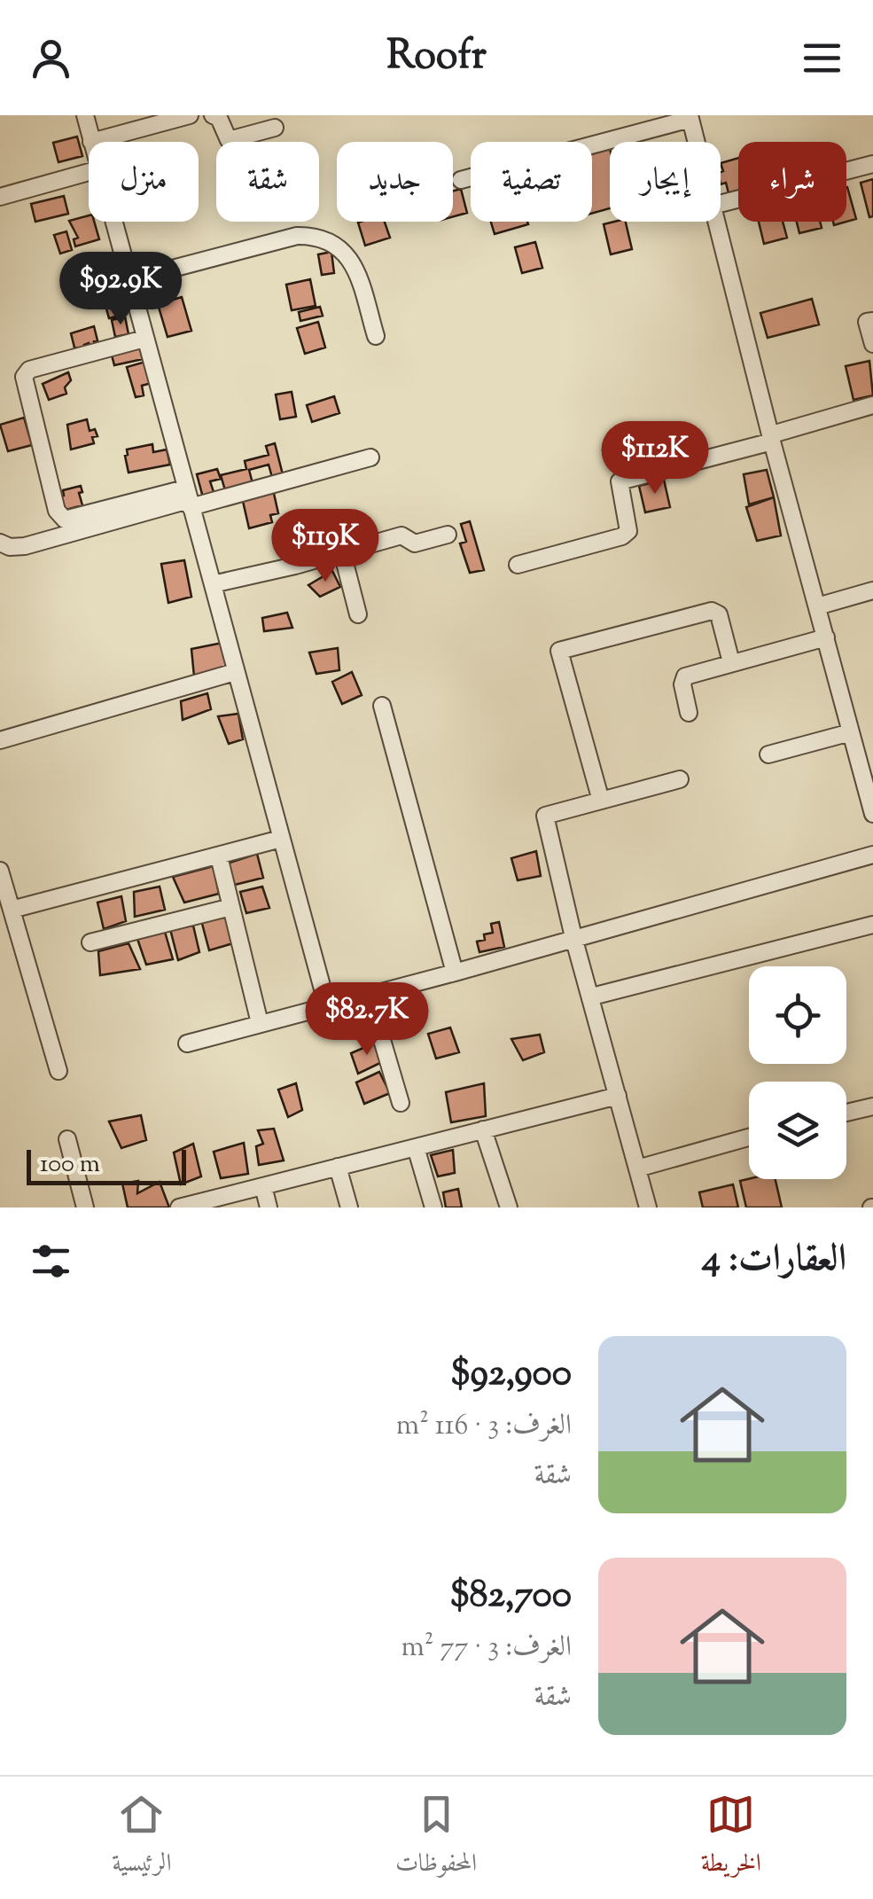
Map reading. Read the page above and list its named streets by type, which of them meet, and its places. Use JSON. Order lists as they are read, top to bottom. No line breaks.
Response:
{"scale_bar":"100 m","page":{"header":"Roofr","chip":["شراء","إيجار","تصفية","جديد","شقة","منزل"],"price":["$92.9K","$112K","$119K","$82.7K"],"scale":"100 m","heading":"العقارات: 4","list":[{"name":"$92,900","note":"الغرف: 3 · 116 m² · شقة"},{"name":"$82,700","note":"الغرف: 3 · 77 m² · شقة"}],"tabs":["الخريطة","المحفوظات","الرئيسية"]}}
